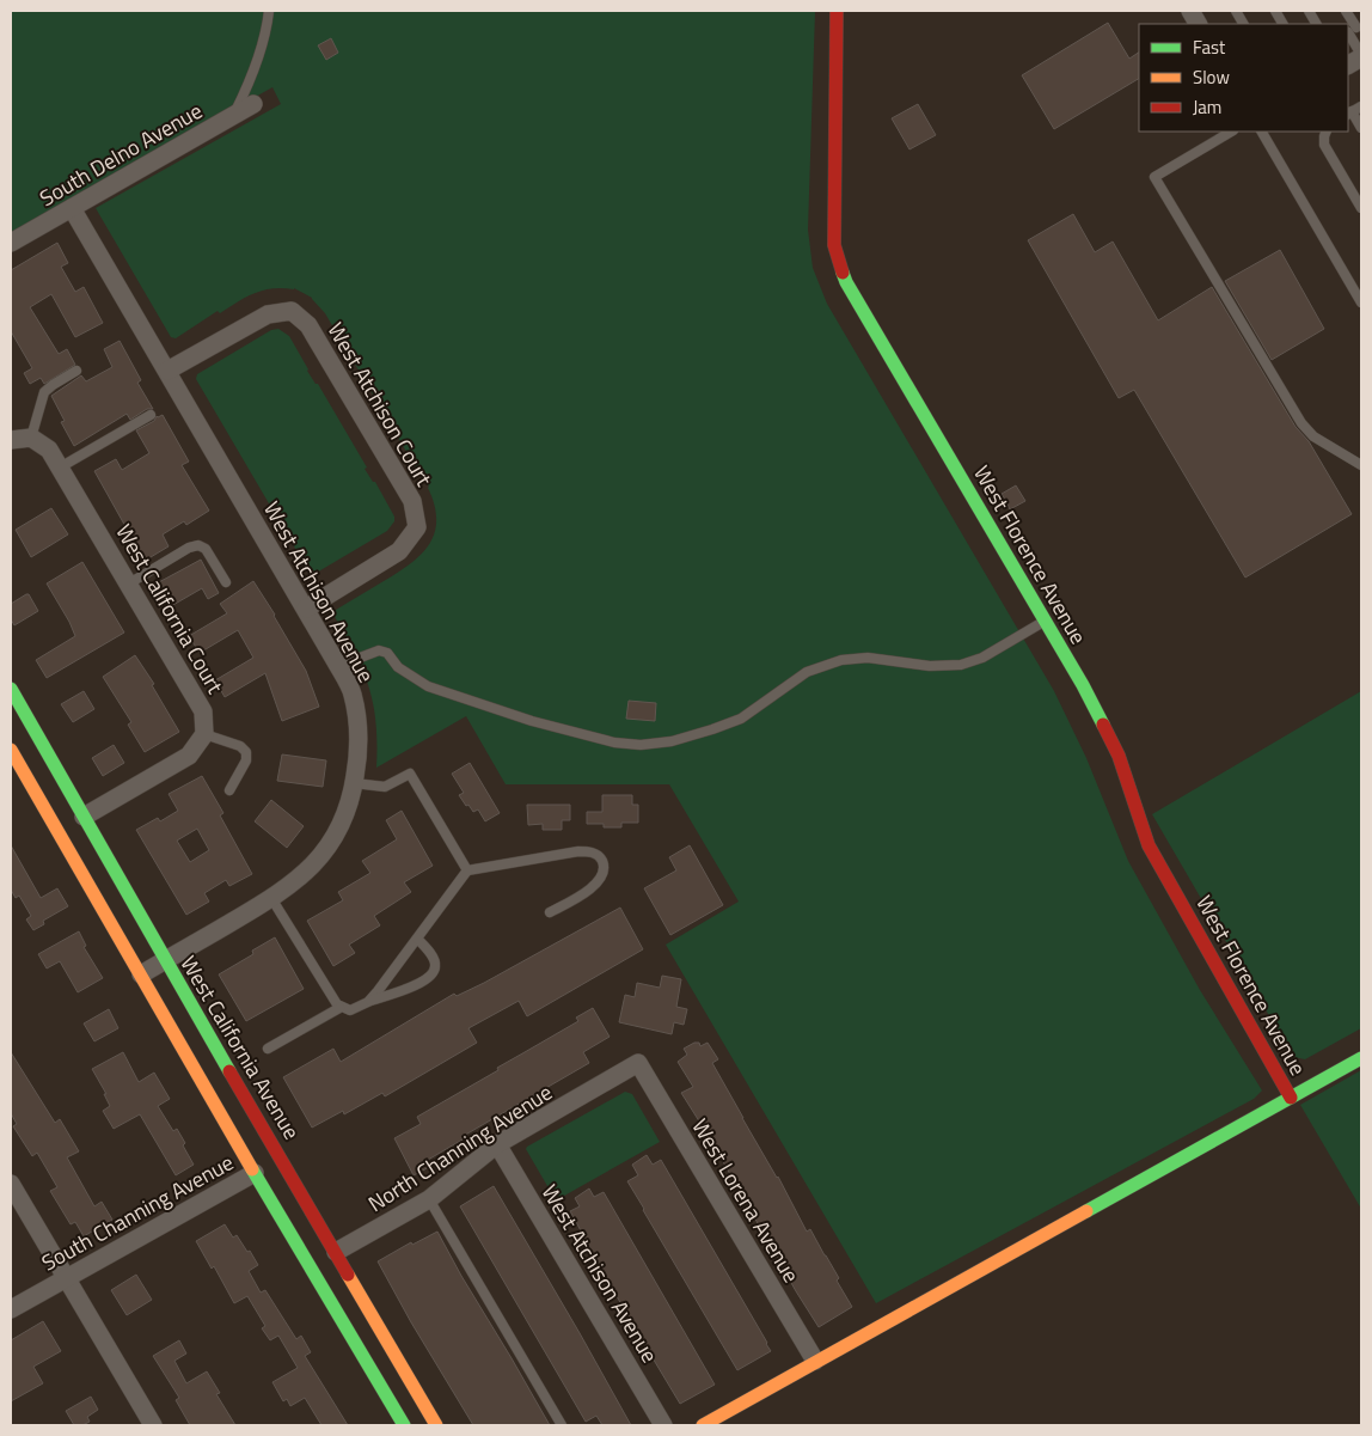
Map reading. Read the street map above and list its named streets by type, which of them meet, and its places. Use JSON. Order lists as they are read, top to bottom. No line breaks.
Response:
{"streets":{"street":["South Delno Avenue","West Atchison Court","West Florence Avenue","West Atchison Avenue","West California Court","West California Avenue","North Channing Avenue","West Lorena Avenue","South Channing Avenue"]},"crossings":[["South Delno Avenue","West Atchison Avenue"],["West Atchison Court","West Atchison Avenue"],["West Atchison Avenue","West California Avenue"],["West Atchison Avenue","North Channing Avenue"],["West California Avenue","North Channing Avenue"],["North Channing Avenue","West Lorena Avenue"]],"legend":["Fast","Slow","Jam"]}
